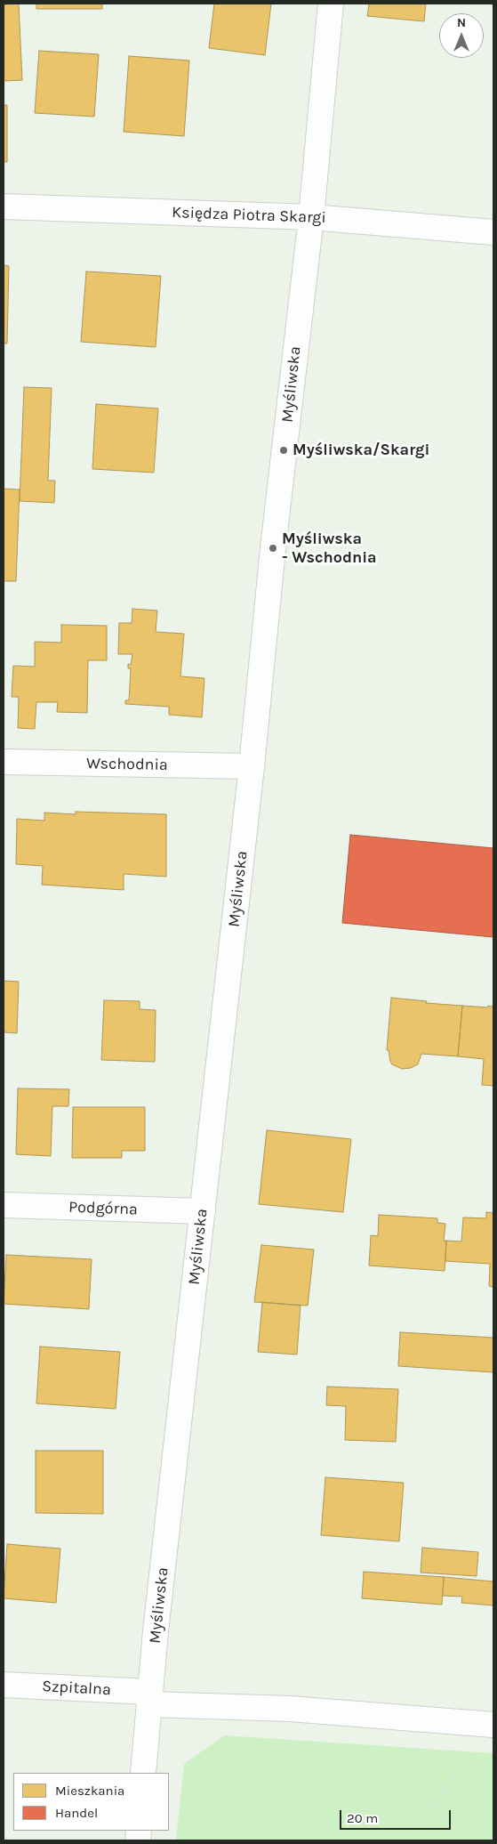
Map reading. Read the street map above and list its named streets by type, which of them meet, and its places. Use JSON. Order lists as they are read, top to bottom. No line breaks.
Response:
{"streets":{"street":["Księdza Piotra Skargi","Myśliwska","Wschodnia","Podgórna","Szpitalna"]},"crossings":[["Księdza Piotra Skargi","Myśliwska"],["Myśliwska","Wschodnia"],["Myśliwska","Podgórna"],["Myśliwska","Szpitalna"]],"places":["Myśliwska/Skargi","Myśliwska - Wschodnia"],"legend":["Mieszkania","Handel"],"scale_bar":"20 m","north":"top"}
